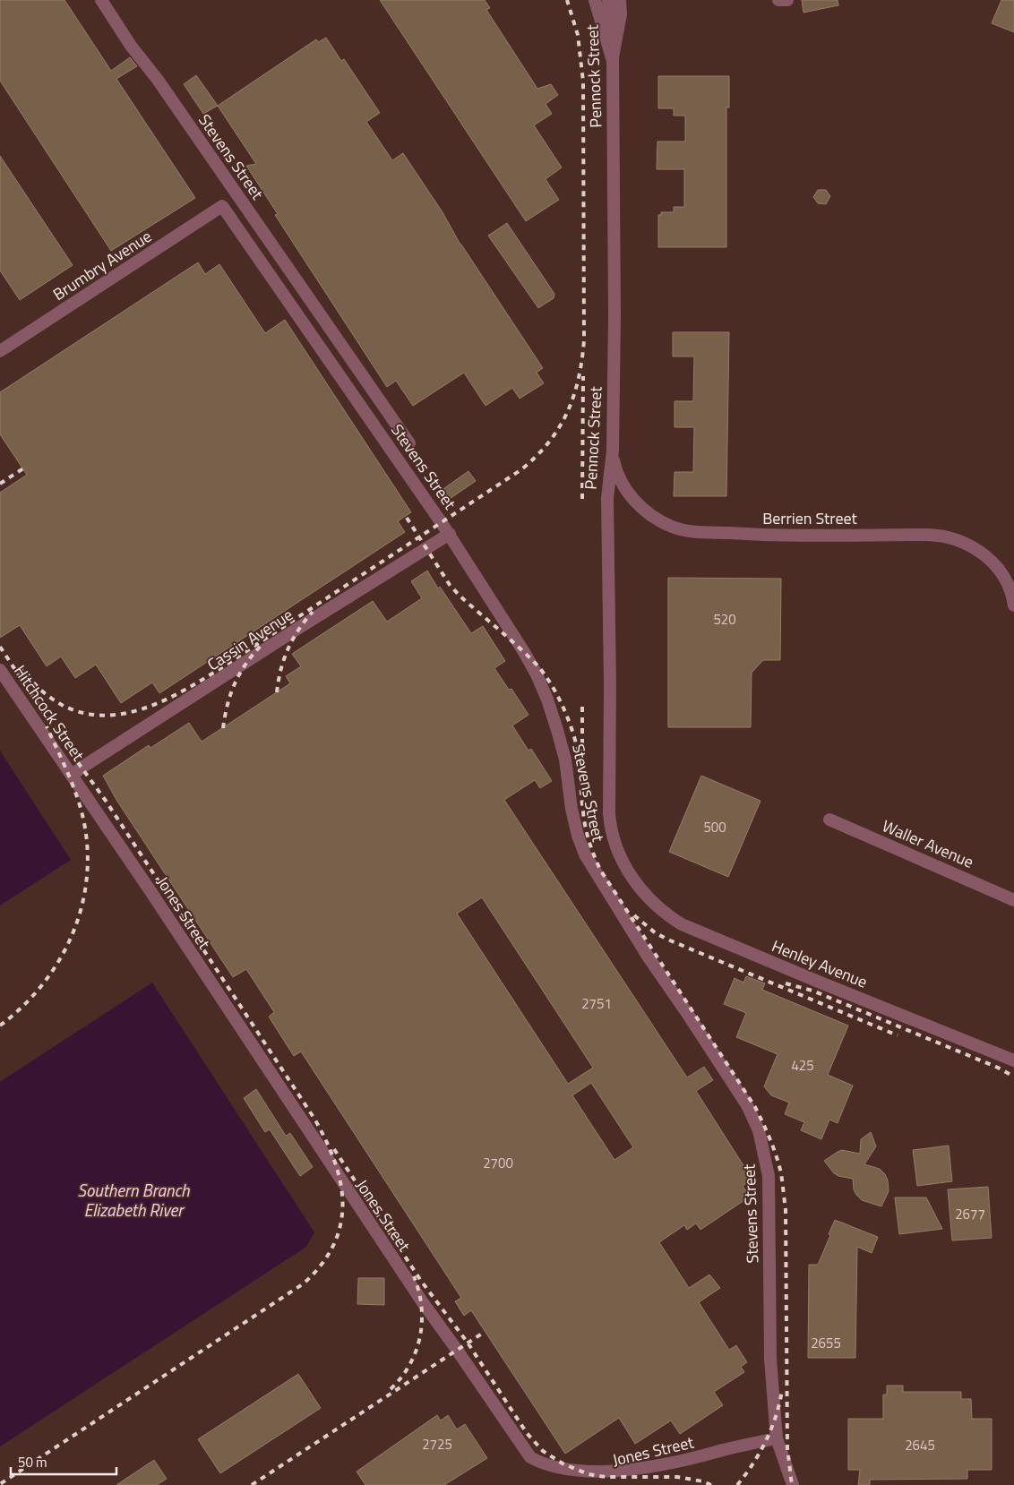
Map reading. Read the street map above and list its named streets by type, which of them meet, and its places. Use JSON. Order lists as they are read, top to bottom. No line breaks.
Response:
{"streets":{"street":["Pennock Street","Stevens Street","Brumbry Avenue","Berrien Street","Cassin Avenue","Hitchcock Street","Waller Avenue","Jones Street","Henley Avenue"]},"crossings":[["Pennock Street","Berrien Street"],["Pennock Street","Henley Avenue"],["Stevens Street","Brumbry Avenue"],["Stevens Street","Cassin Avenue"],["Stevens Street","Jones Street"],["Cassin Avenue","Hitchcock Street"],["Cassin Avenue","Jones Street"],["Hitchcock Street","Jones Street"]],"water":["Southern Branch Elizabeth River"],"house_numbers":["520","500","2751","425","2700","2677","2655","2725","2645"],"scale_bar":"50 m"}
